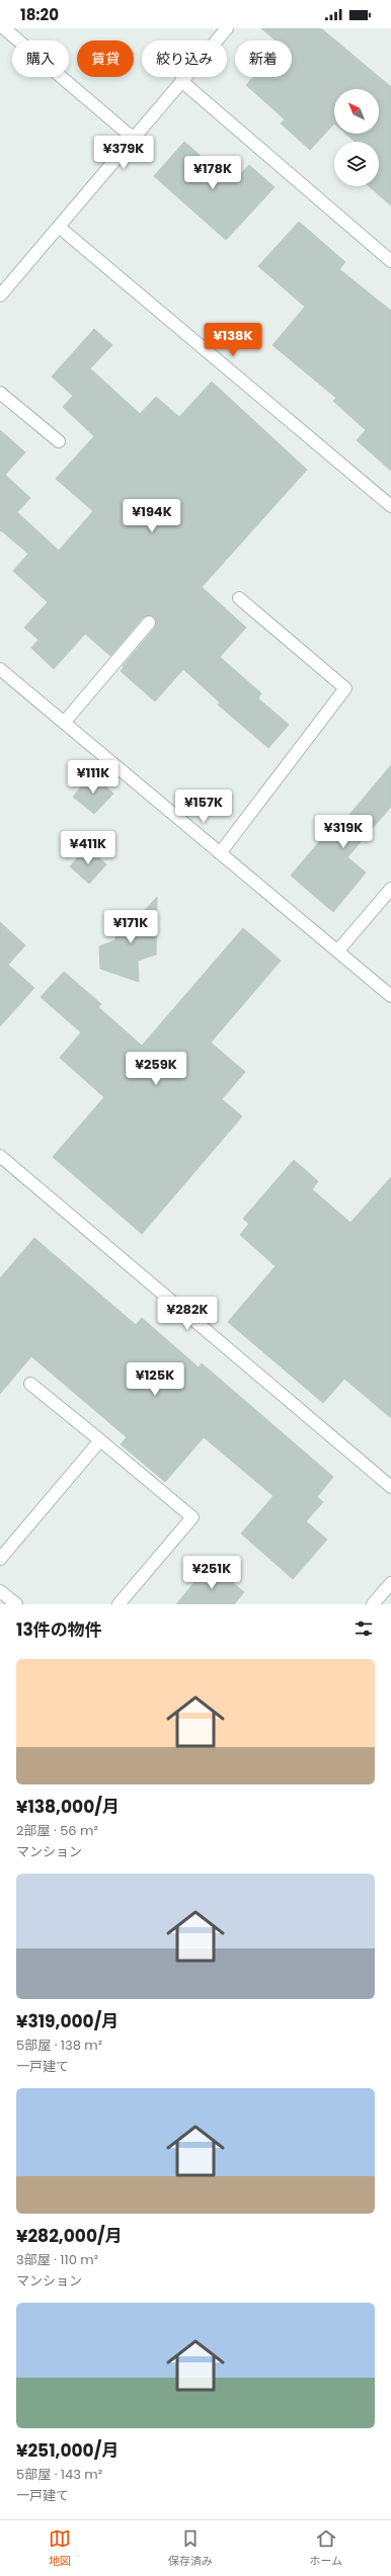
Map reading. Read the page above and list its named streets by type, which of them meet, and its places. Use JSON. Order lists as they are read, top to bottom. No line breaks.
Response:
{"north":"top left","page":{"status":"18:20","chip":["購入","賃貸","絞り込み","新着"],"price":["¥379K","¥178K","¥138K","¥194K","¥111K","¥157K","¥319K","¥411K","¥171K","¥259K","¥282K","¥125K","¥251K"],"heading":"13件の物件","list":[{"name":"¥138,000/月","note":"2部屋 · 56 m² · マンション"},{"name":"¥319,000/月","note":"5部屋 · 138 m² · 一戸建て"},{"name":"¥282,000/月","note":"3部屋 · 110 m² · マンション"},{"name":"¥251,000/月","note":"5部屋 · 143 m² · 一戸建て"}],"tabs":["地図","保存済み","ホーム"]}}
